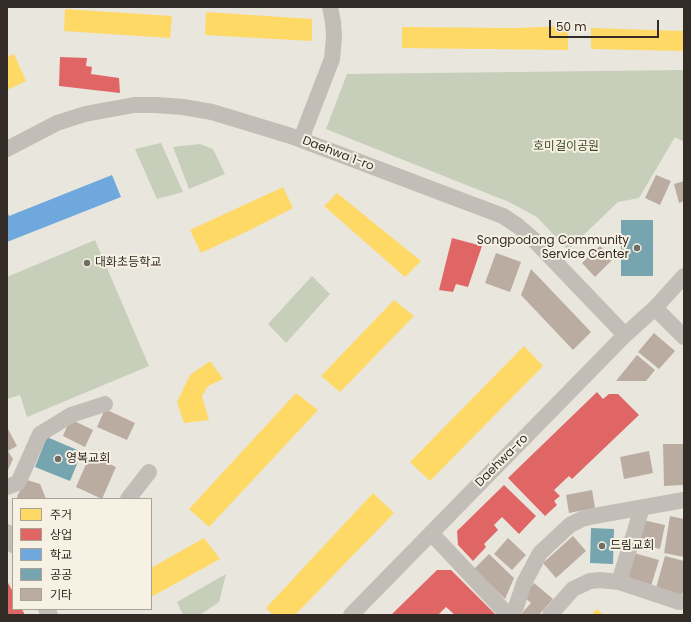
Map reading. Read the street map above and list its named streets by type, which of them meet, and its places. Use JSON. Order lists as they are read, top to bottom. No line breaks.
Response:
{"streets":{"street":["Daehwa 1-ro","Daehwa-ro"]},"crossings":[["Daehwa 1-ro","Daehwa-ro"]],"parks":["호미걸이공원"],"places":["Songpodong Community Service Center","대화초등학교","영복교회","드림교회"],"legend":["주거","상업","학교","공공","기타"],"scale_bar":"50 m"}
